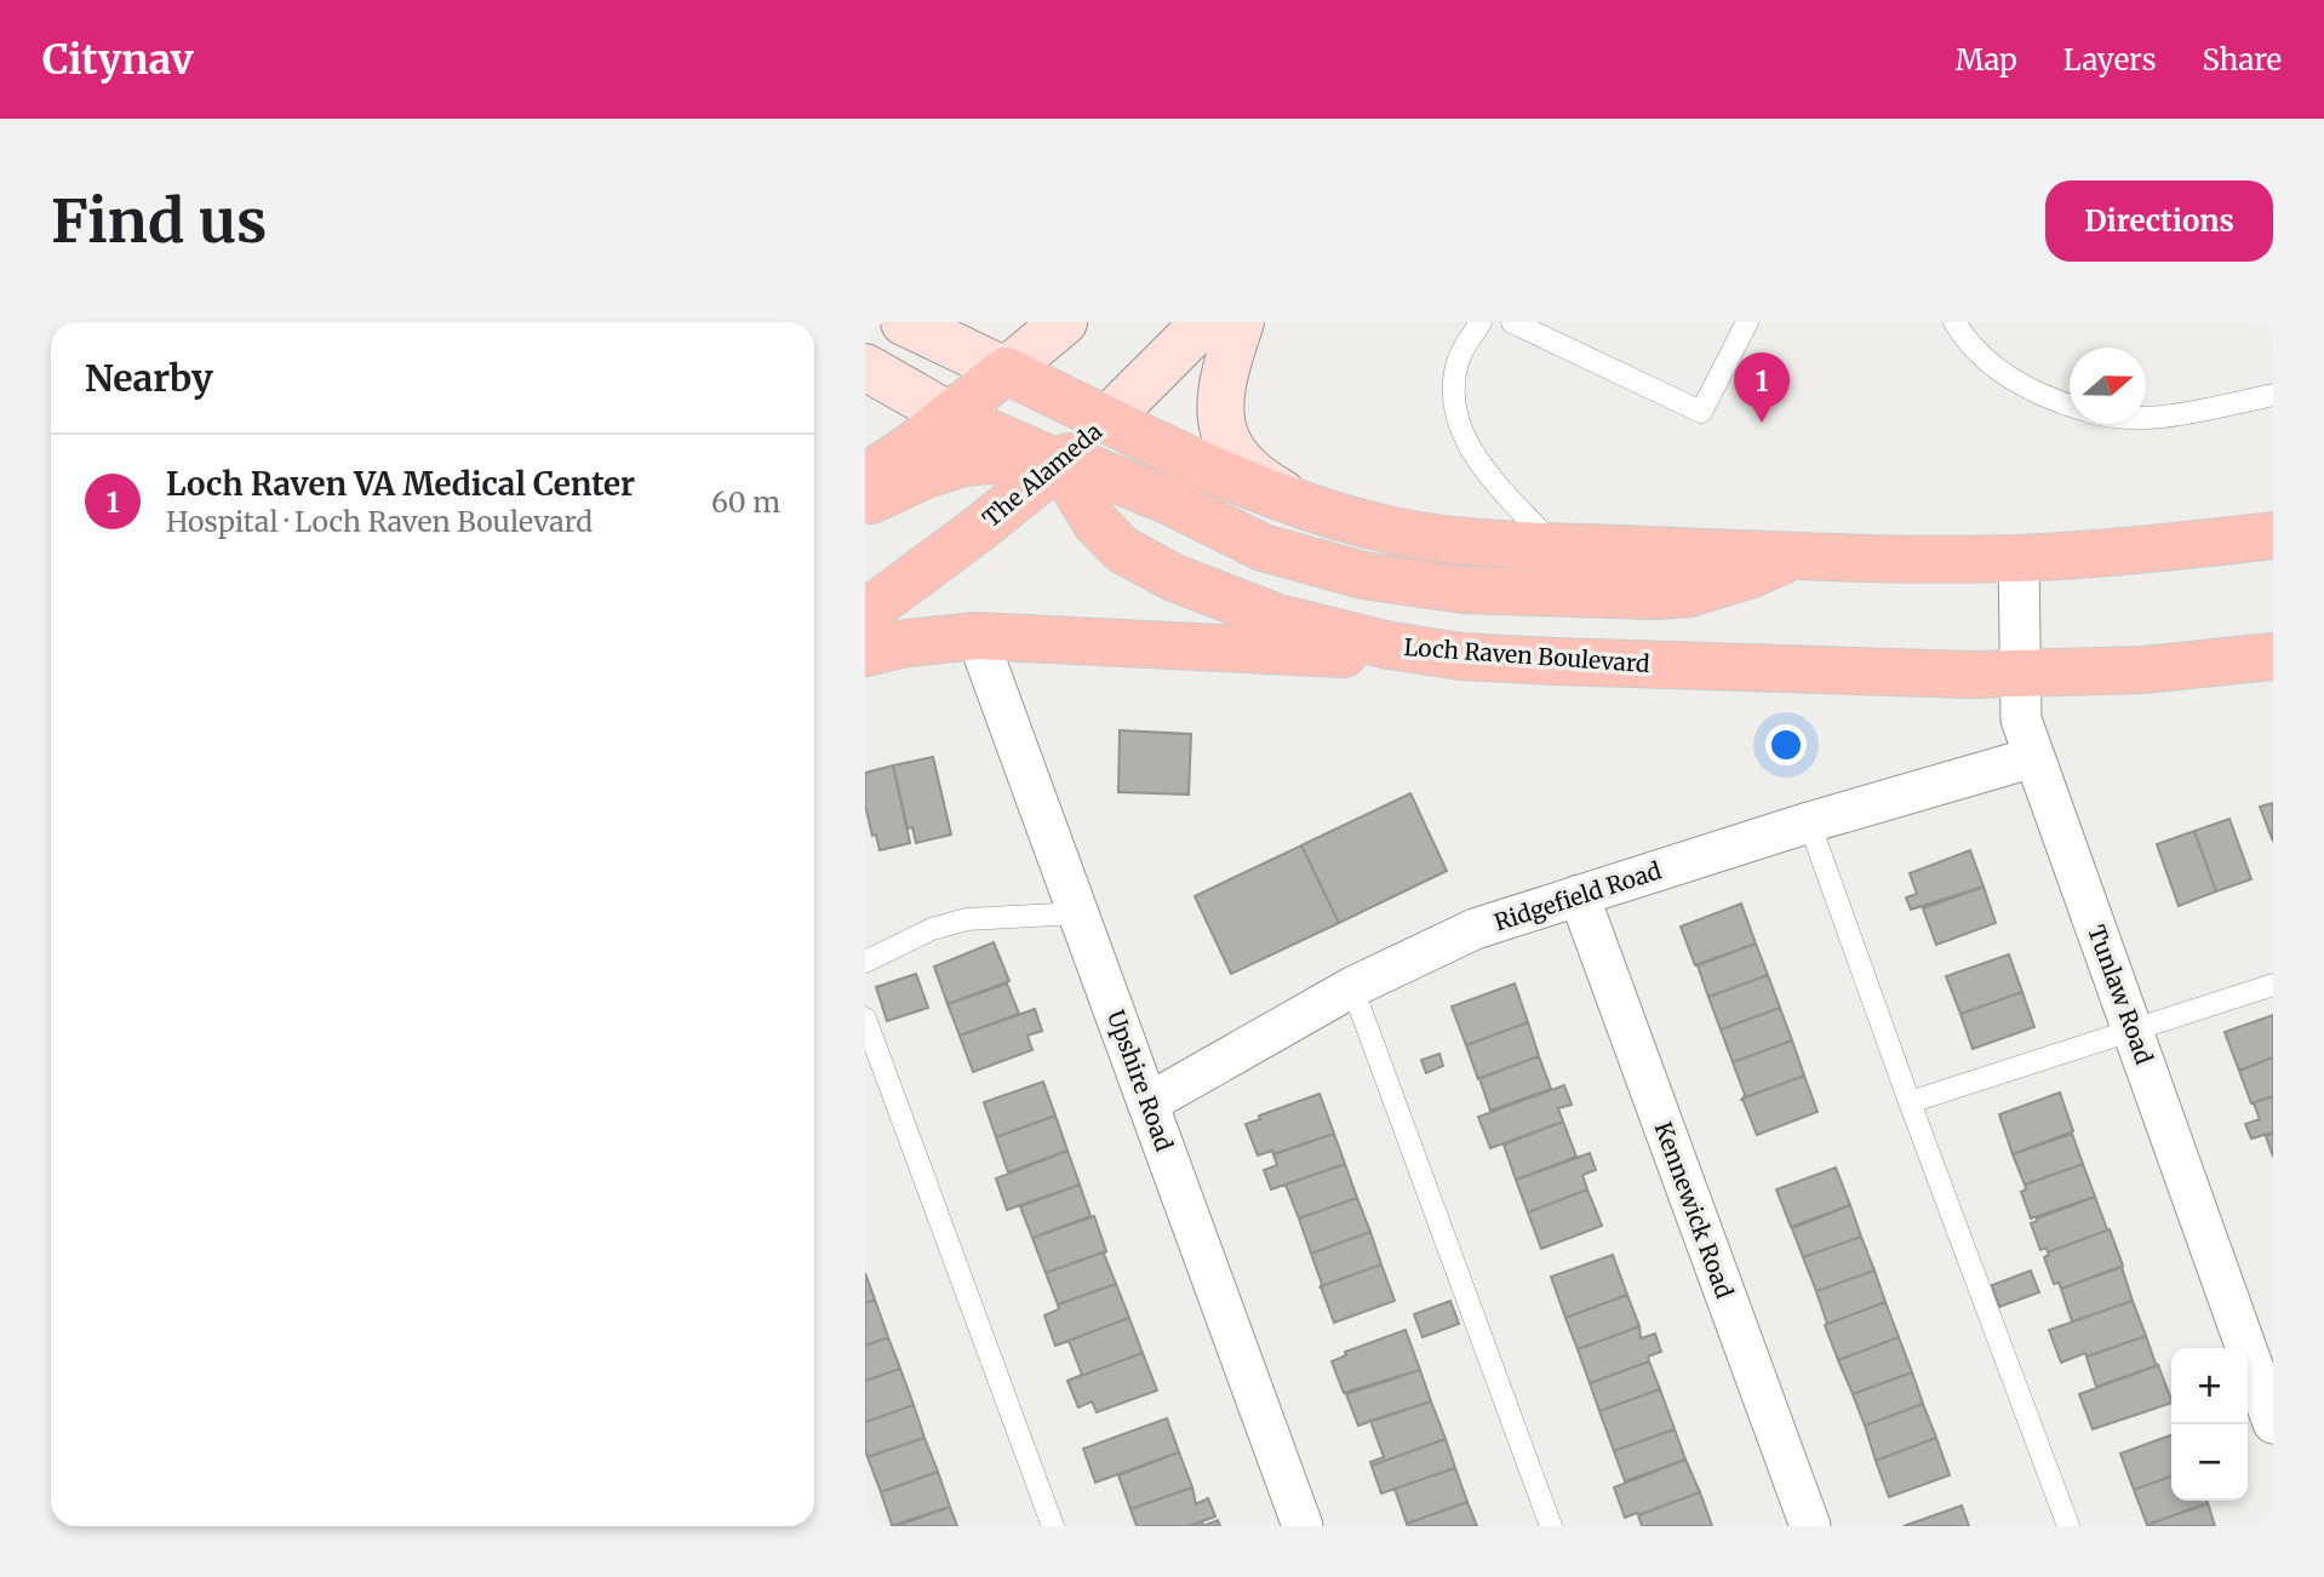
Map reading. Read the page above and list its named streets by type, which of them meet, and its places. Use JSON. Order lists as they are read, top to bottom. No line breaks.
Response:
{"streets":{"main road":["The Alameda","Loch Raven Boulevard"],"street":["Ridgefield Road","Tunlaw Road","Upshire Road","Kennewick Road"]},"crossings":[["The Alameda","Loch Raven Boulevard"],["Loch Raven Boulevard","Tunlaw Road"],["Ridgefield Road","Tunlaw Road"],["Ridgefield Road","Upshire Road"],["Ridgefield Road","Kennewick Road"]],"north":"right","page":{"header":"Citynav","nav":["Map","Layers","Share"],"buttons":"Directions","title":"Find us","heading":"Nearby","pins":"1","list":[{"mark":"1","name":"Loch Raven VA Medical Center","note":"Hospital · Loch Raven Boulevard","value":"60 m"}],"map_buttons":["+","−"]}}
